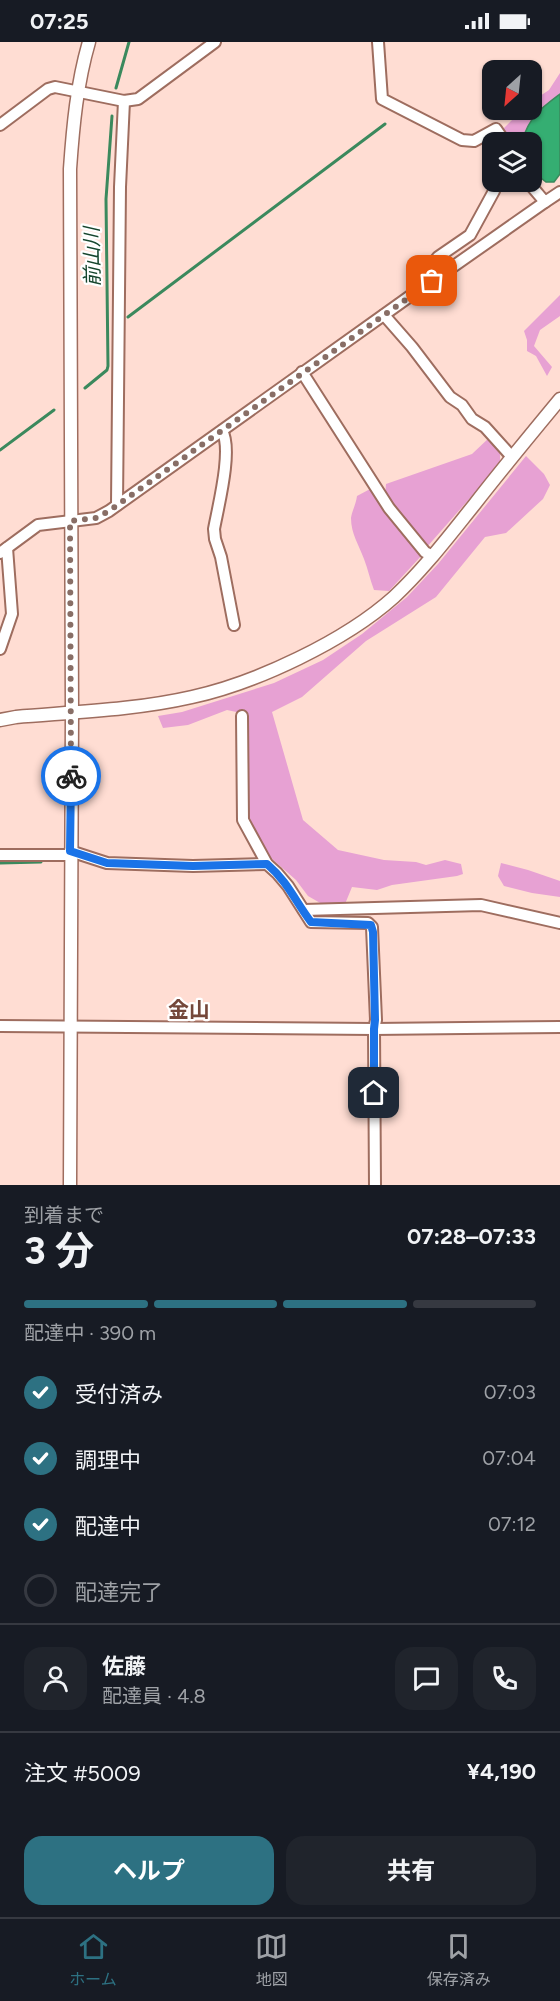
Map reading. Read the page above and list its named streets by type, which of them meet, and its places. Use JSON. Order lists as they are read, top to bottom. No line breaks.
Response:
{"districts":["金山"],"water":["前山川"],"north":"bottom left","page":{"status":"07:25","heading":["3 分","到着まで","07:28–07:33"],"panel":["佐藤","配達員 · 4.8","注文 #5009","¥4,190"],"bar":"配達中 · 390 m","list":[["受付済み","07:03"],["調理中","07:04"],["配達中","07:12"],"配達完了"],"buttons":["ヘルプ","共有"],"tabs":["ホーム","地図","保存済み"]}}
